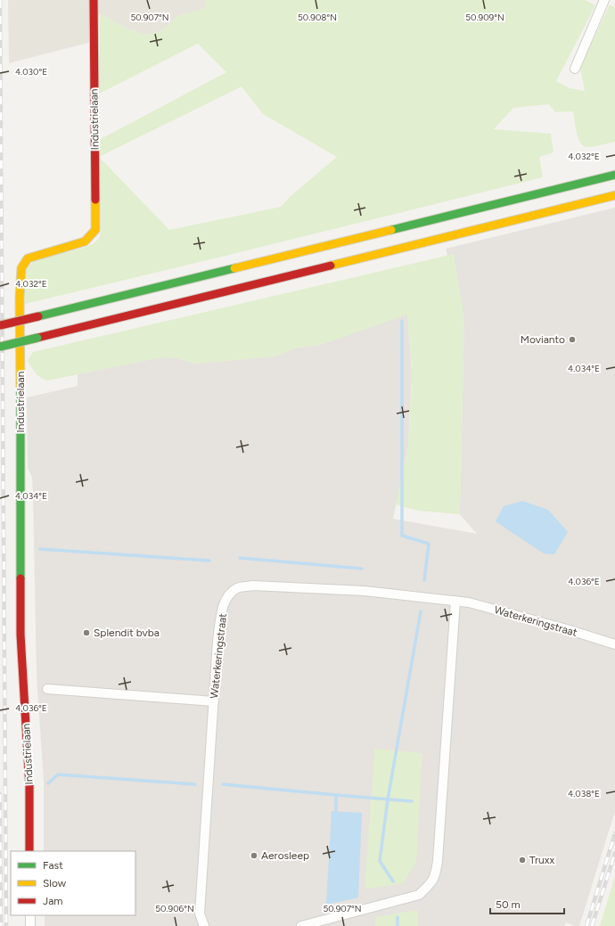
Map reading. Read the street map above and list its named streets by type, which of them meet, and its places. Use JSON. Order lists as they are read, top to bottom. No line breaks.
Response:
{"streets":{"main road":["Industrielaan"],"street":["Waterkeringstraat"]},"places":["Movianto","Splendit bvba","Aerosleep","Truxx"],"legend":["Fast","Slow","Jam"],"scale_bar":"50 m","coordinates":["50.907°N","50.908°N","50.909°N","4.030°E","4.032°E","4.034°E","4.036°E","4.038°E","50.906°N"]}
